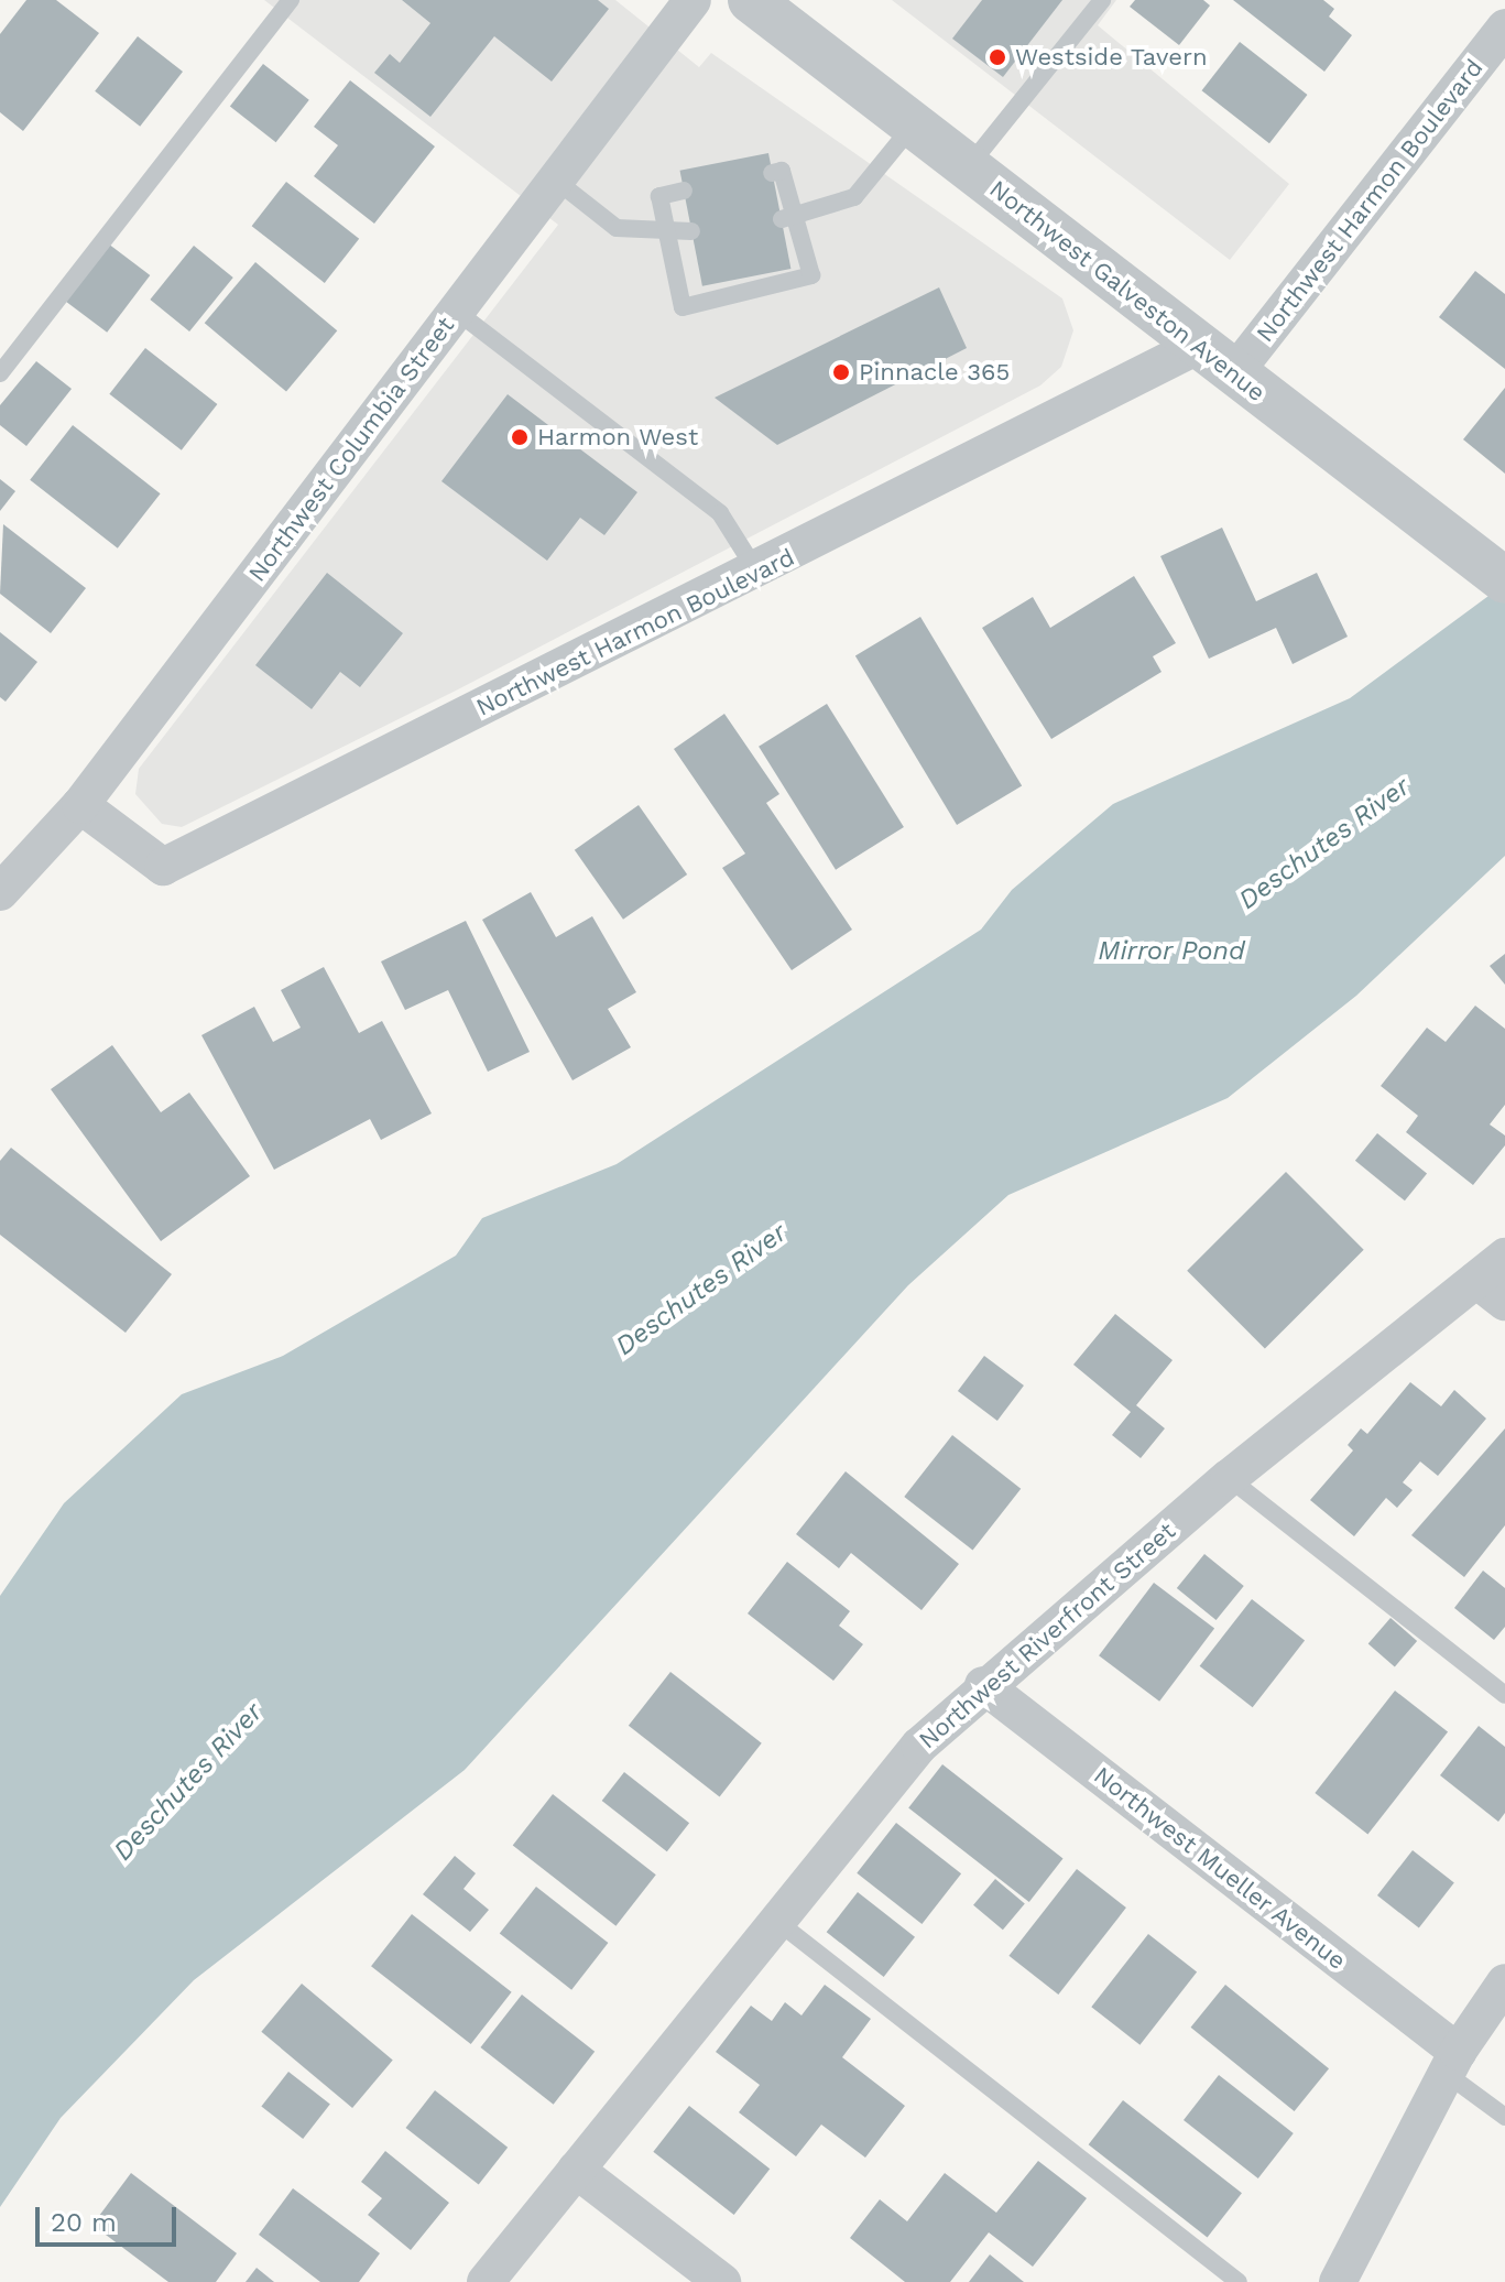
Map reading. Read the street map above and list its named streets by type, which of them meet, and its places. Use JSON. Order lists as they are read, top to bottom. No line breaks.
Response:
{"streets":{"street":["Northwest Harmon Boulevard","Northwest Galveston Avenue","Northwest Columbia Street","Northwest Riverfront Street","Northwest Mueller Avenue"]},"crossings":[["Northwest Harmon Boulevard","Northwest Galveston Avenue"],["Northwest Harmon Boulevard","Northwest Columbia Street"],["Northwest Riverfront Street","Northwest Mueller Avenue"]],"water":["Deschutes River","Mirror Pond"],"places":["Westside Tavern","Pinnacle 365","Harmon West"],"scale_bar":"20 m"}
